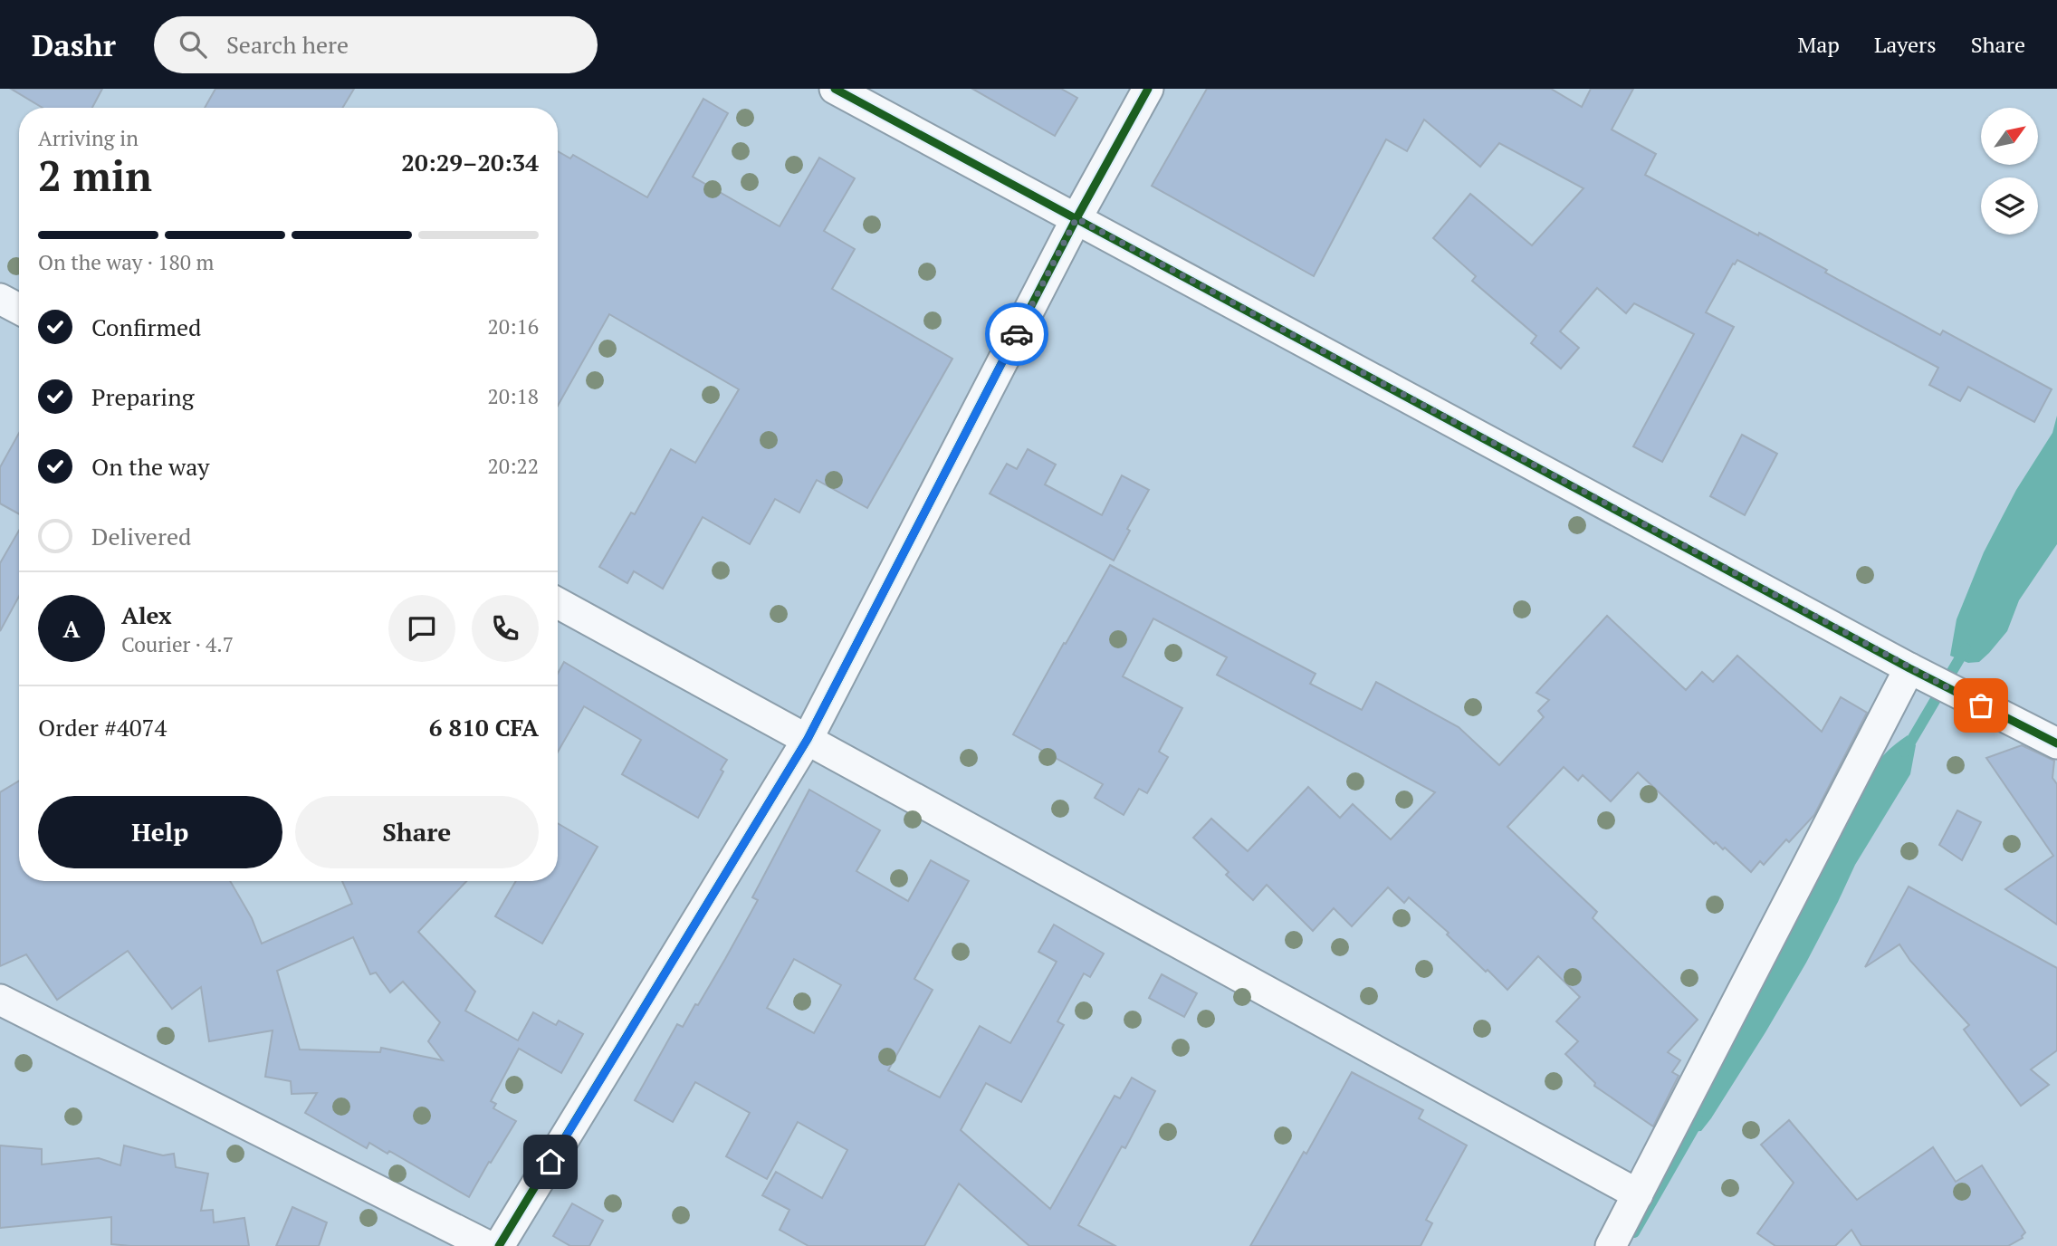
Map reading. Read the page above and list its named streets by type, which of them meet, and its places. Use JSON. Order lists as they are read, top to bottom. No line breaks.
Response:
{"north":"top right","page":{"header":"Dashr","search":"Search here","nav":["Map","Layers","Share"],"heading":["2 min","Arriving in","20:29–20:34"],"panel":["Alex","Courier · 4.7","Order #4074","6 810 CFA"],"bar":"On the way · 180 m","list":[["Confirmed","20:16"],["Preparing","20:18"],["On the way","20:22"],"Delivered"],"round":"A","buttons":["Help","Share"]}}
